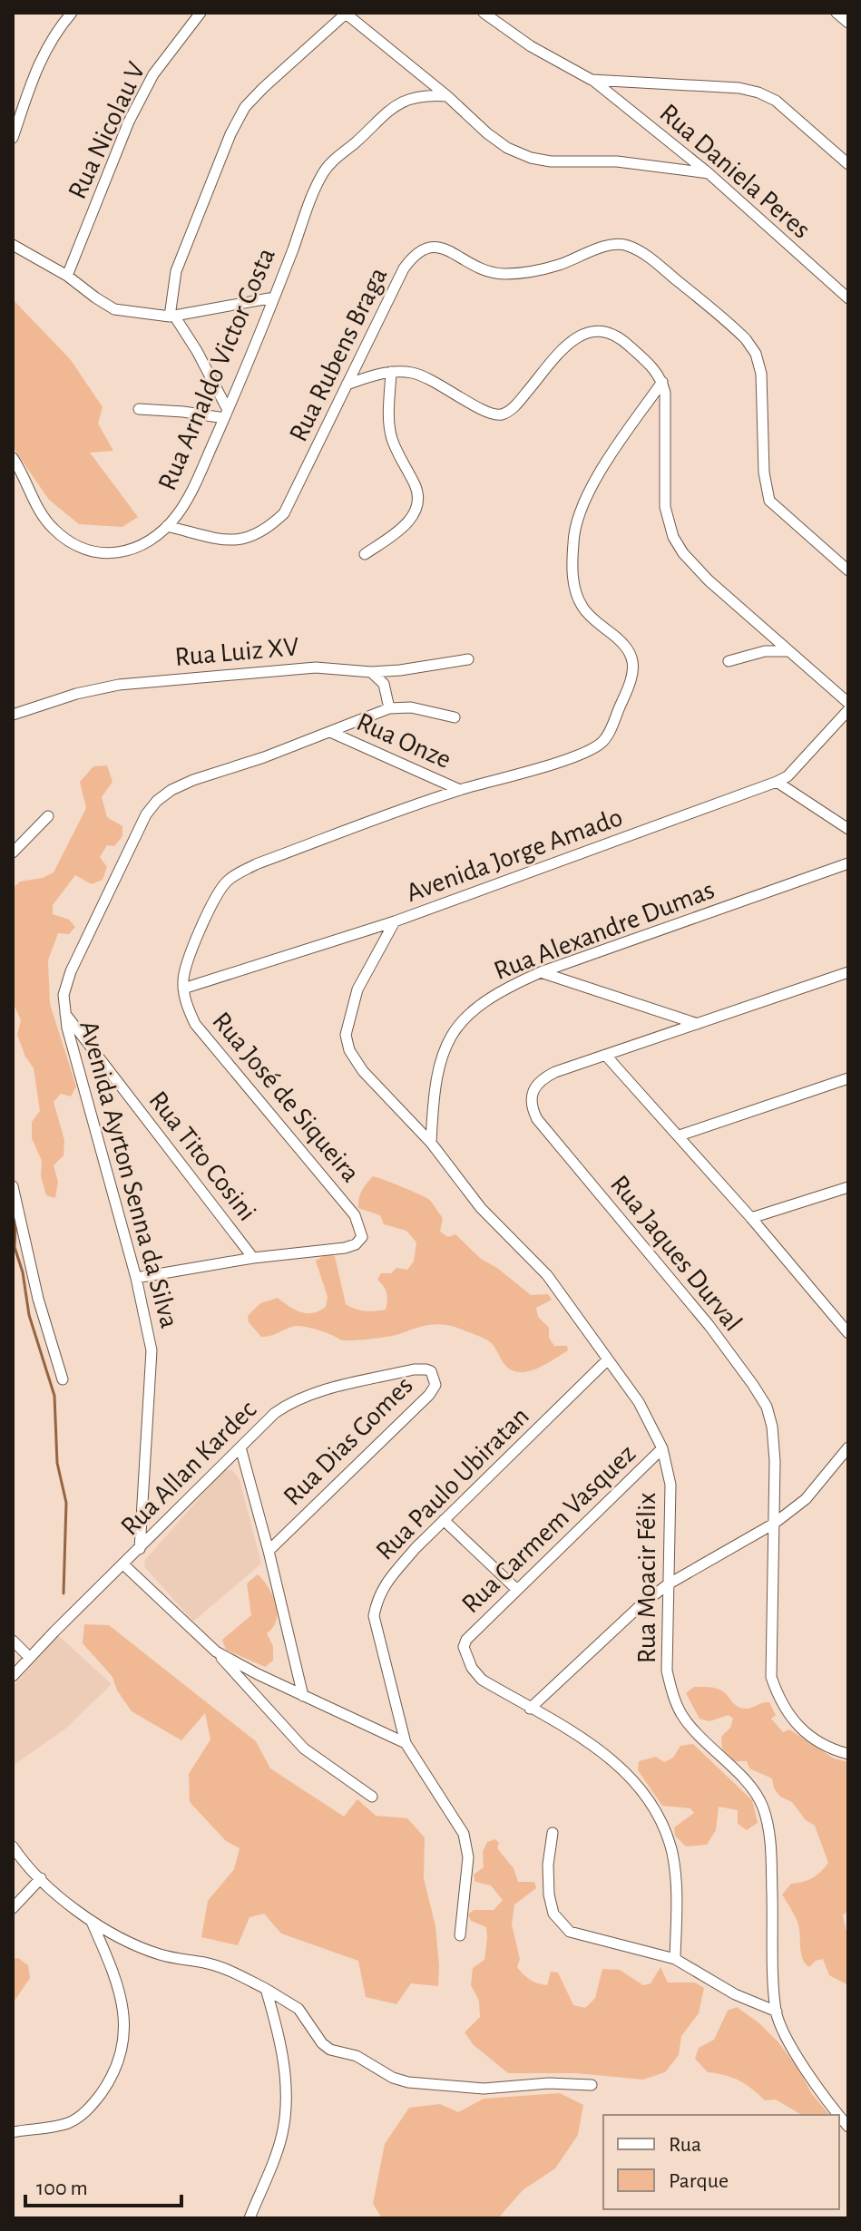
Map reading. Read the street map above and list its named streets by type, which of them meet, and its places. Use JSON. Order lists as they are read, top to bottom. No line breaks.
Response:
{"streets":{"street":["Rua Nicolau V","Rua Daniela Peres","Rua Rubens Braga","Rua Arnaldo Victor Costa","Rua Luiz XV","Rua Onze","Avenida Jorge Amado","Rua Alexandre Dumas","Rua José de Siqueira","Rua Tito Cosini","Avenida Ayrton Senna da Silva","Rua Jaques Durval","Rua Dias Gomes","Rua Allan Kardec","Rua Paulo Ubiratan","Rua Carmem Vasquez","Rua Moacir Félix"]},"crossings":[["Rua Rubens Braga","Rua Arnaldo Victor Costa"],["Rua Onze","Rua José de Siqueira"],["Rua Onze","Avenida Ayrton Senna da Silva"],["Avenida Jorge Amado","Rua José de Siqueira"],["Avenida Jorge Amado","Rua Moacir Félix"],["Rua Alexandre Dumas","Rua Moacir Félix"],["Rua José de Siqueira","Rua Tito Cosini"],["Rua José de Siqueira","Avenida Ayrton Senna da Silva"],["Rua Tito Cosini","Avenida Ayrton Senna da Silva"],["Avenida Ayrton Senna da Silva","Rua Allan Kardec"],["Rua Dias Gomes","Rua Allan Kardec"],["Rua Paulo Ubiratan","Rua Moacir Félix"],["Rua Carmem Vasquez","Rua Moacir Félix"]],"legend":["Rua","Parque"],"scale_bar":"100 m"}
